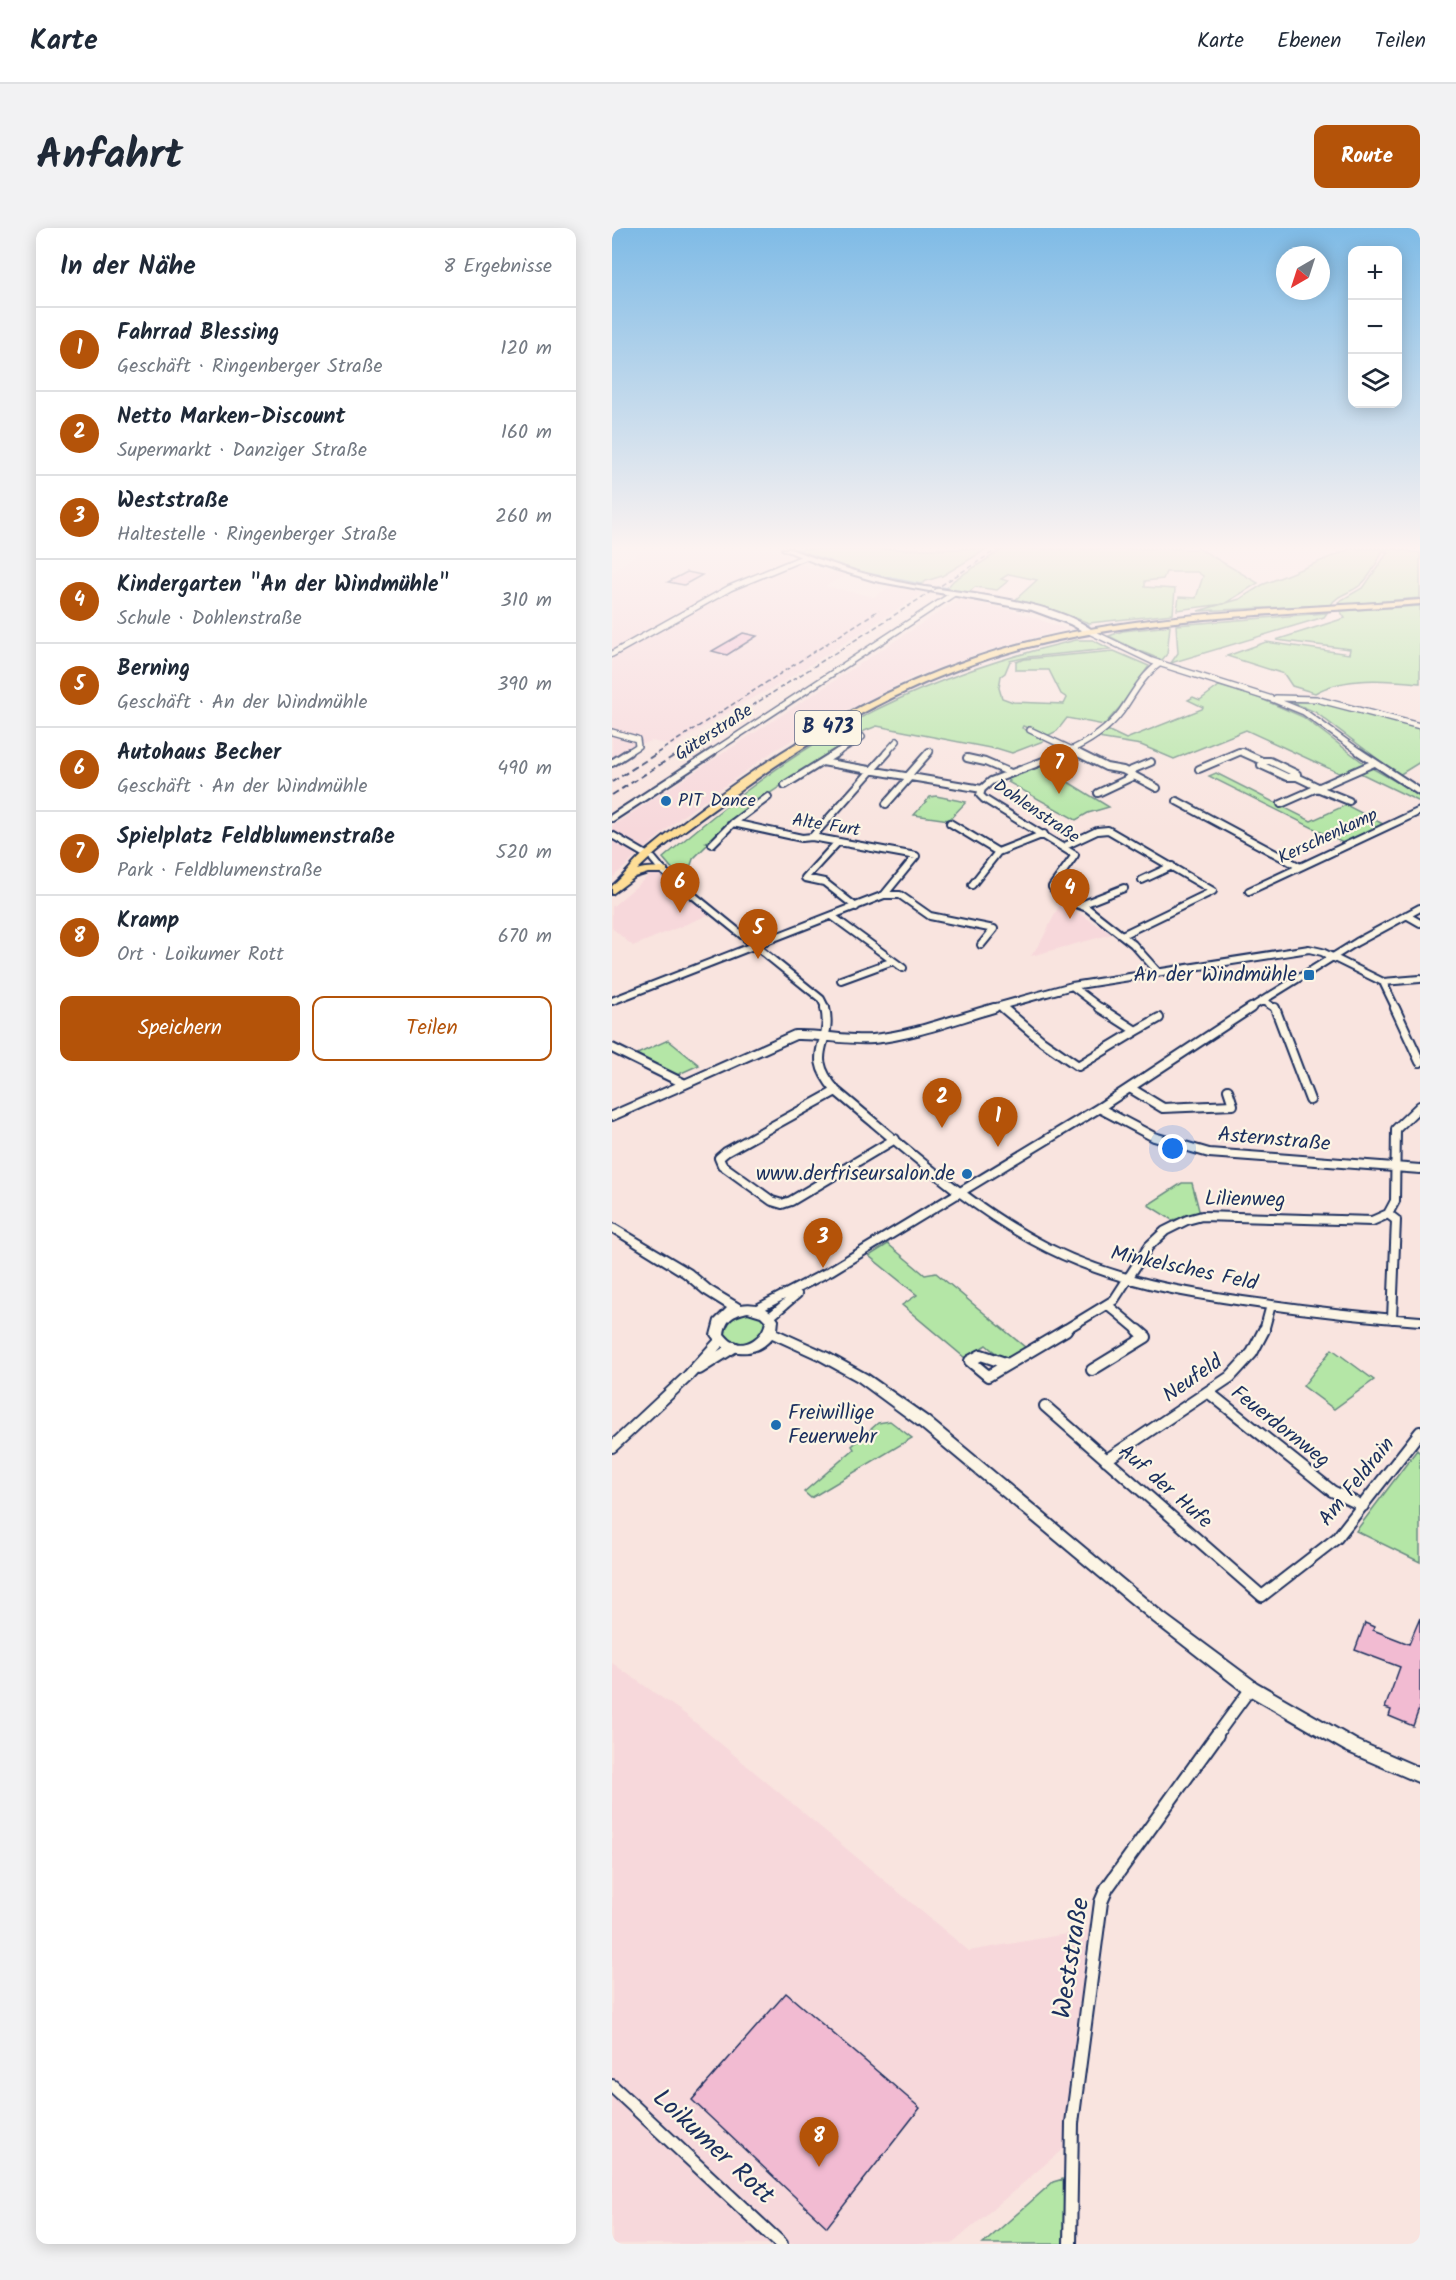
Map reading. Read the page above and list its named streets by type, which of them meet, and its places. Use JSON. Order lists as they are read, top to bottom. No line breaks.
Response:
{"streets":{"main road":["B 473"],"street":["Güterstraße","Dohlenstraße","Alte Furt","Kerschenkamp","Asternstraße","Lilienweg","Minkelsches Feld","Neufeld","Feuerdornweg","Am Feldrain","Auf der Hufe","Weststraße","Loikumer Rott"]},"crossings":[["Lilienweg","Minkelsches Feld"],["Minkelsches Feld","Neufeld"],["Neufeld","Feuerdornweg"],["Neufeld","Auf der Hufe"],["Feuerdornweg","Am Feldrain"],["Am Feldrain","Auf der Hufe"]],"places":{"other":["PIT Dance","www.derfriseursalon.de","Freiwillige Feuerwehr"],"transit":["An der Windmühle"]},"north":"bottom left","page":{"header":"Karte","nav":["Karte","Ebenen","Teilen"],"title":"Anfahrt","buttons":["Route",["Speichern","Teilen"]],"heading":["In der Nähe","8 Ergebnisse"],"map_buttons":["+","−"],"list":[{"mark":"1","name":"Fahrrad Blessing","note":"Geschäft · Ringenberger Straße","value":"120 m"},{"mark":"2","name":"Netto Marken-Discount","note":"Supermarkt · Danziger Straße","value":"160 m"},{"mark":"3","name":"Weststraße","note":"Haltestelle · Ringenberger Straße","value":"260 m"},{"mark":"4","name":"Kindergarten \"An der Windmühle\"","note":"Schule · Dohlenstraße","value":"310 m"},{"mark":"5","name":"Berning","note":"Geschäft · An der Windmühle","value":"390 m"},{"mark":"6","name":"Autohaus Becher","note":"Geschäft · An der Windmühle","value":"490 m"},{"mark":"7","name":"Spielplatz Feldblumenstraße","note":"Park · Feldblumenstraße","value":"520 m"},{"mark":"8","name":"Kramp","note":"Ort · Loikumer Rott","value":"670 m"}],"pins":["7","6","4","5","2","1","3","8"]}}
